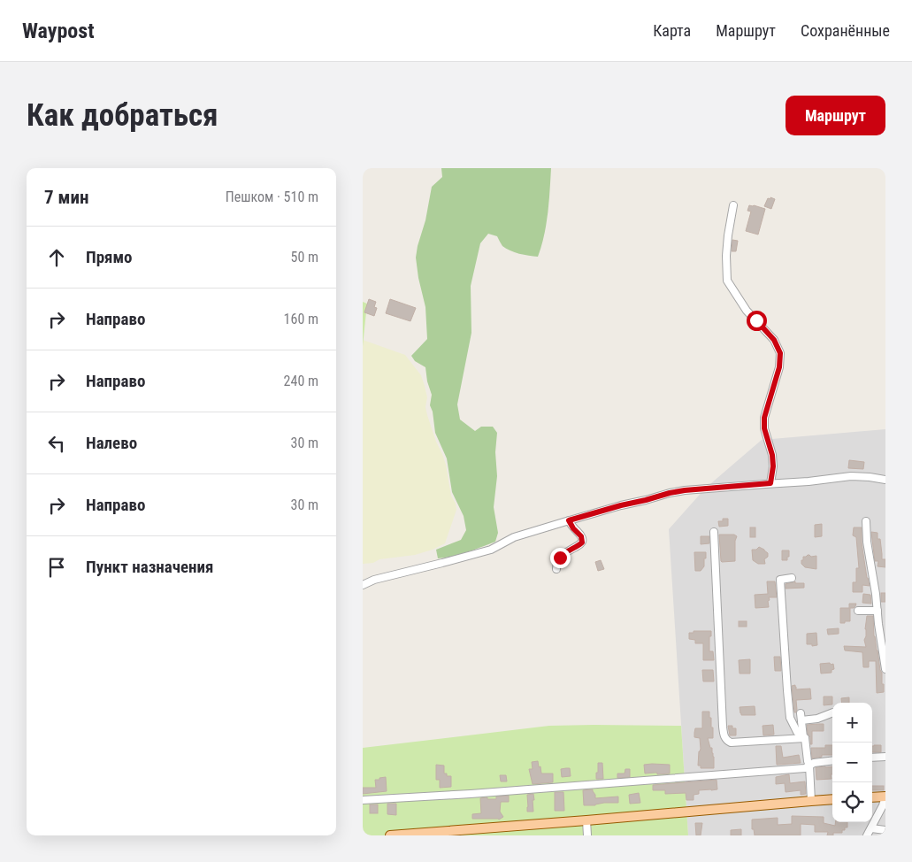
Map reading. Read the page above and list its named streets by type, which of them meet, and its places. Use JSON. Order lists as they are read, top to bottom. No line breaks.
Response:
{"page":{"header":"Waypost","nav":["Карта","Маршрут","Сохранённые"],"buttons":"Маршрут","title":"Как добраться","heading":["7 мин","Пешком · 510 m"],"list":[["Прямо","50 m"],["Направо","160 m"],["Направо","240 m"],["Налево","30 m"],["Направо","30 m"],"Пункт назначения"],"map_buttons":["+","−"]}}
